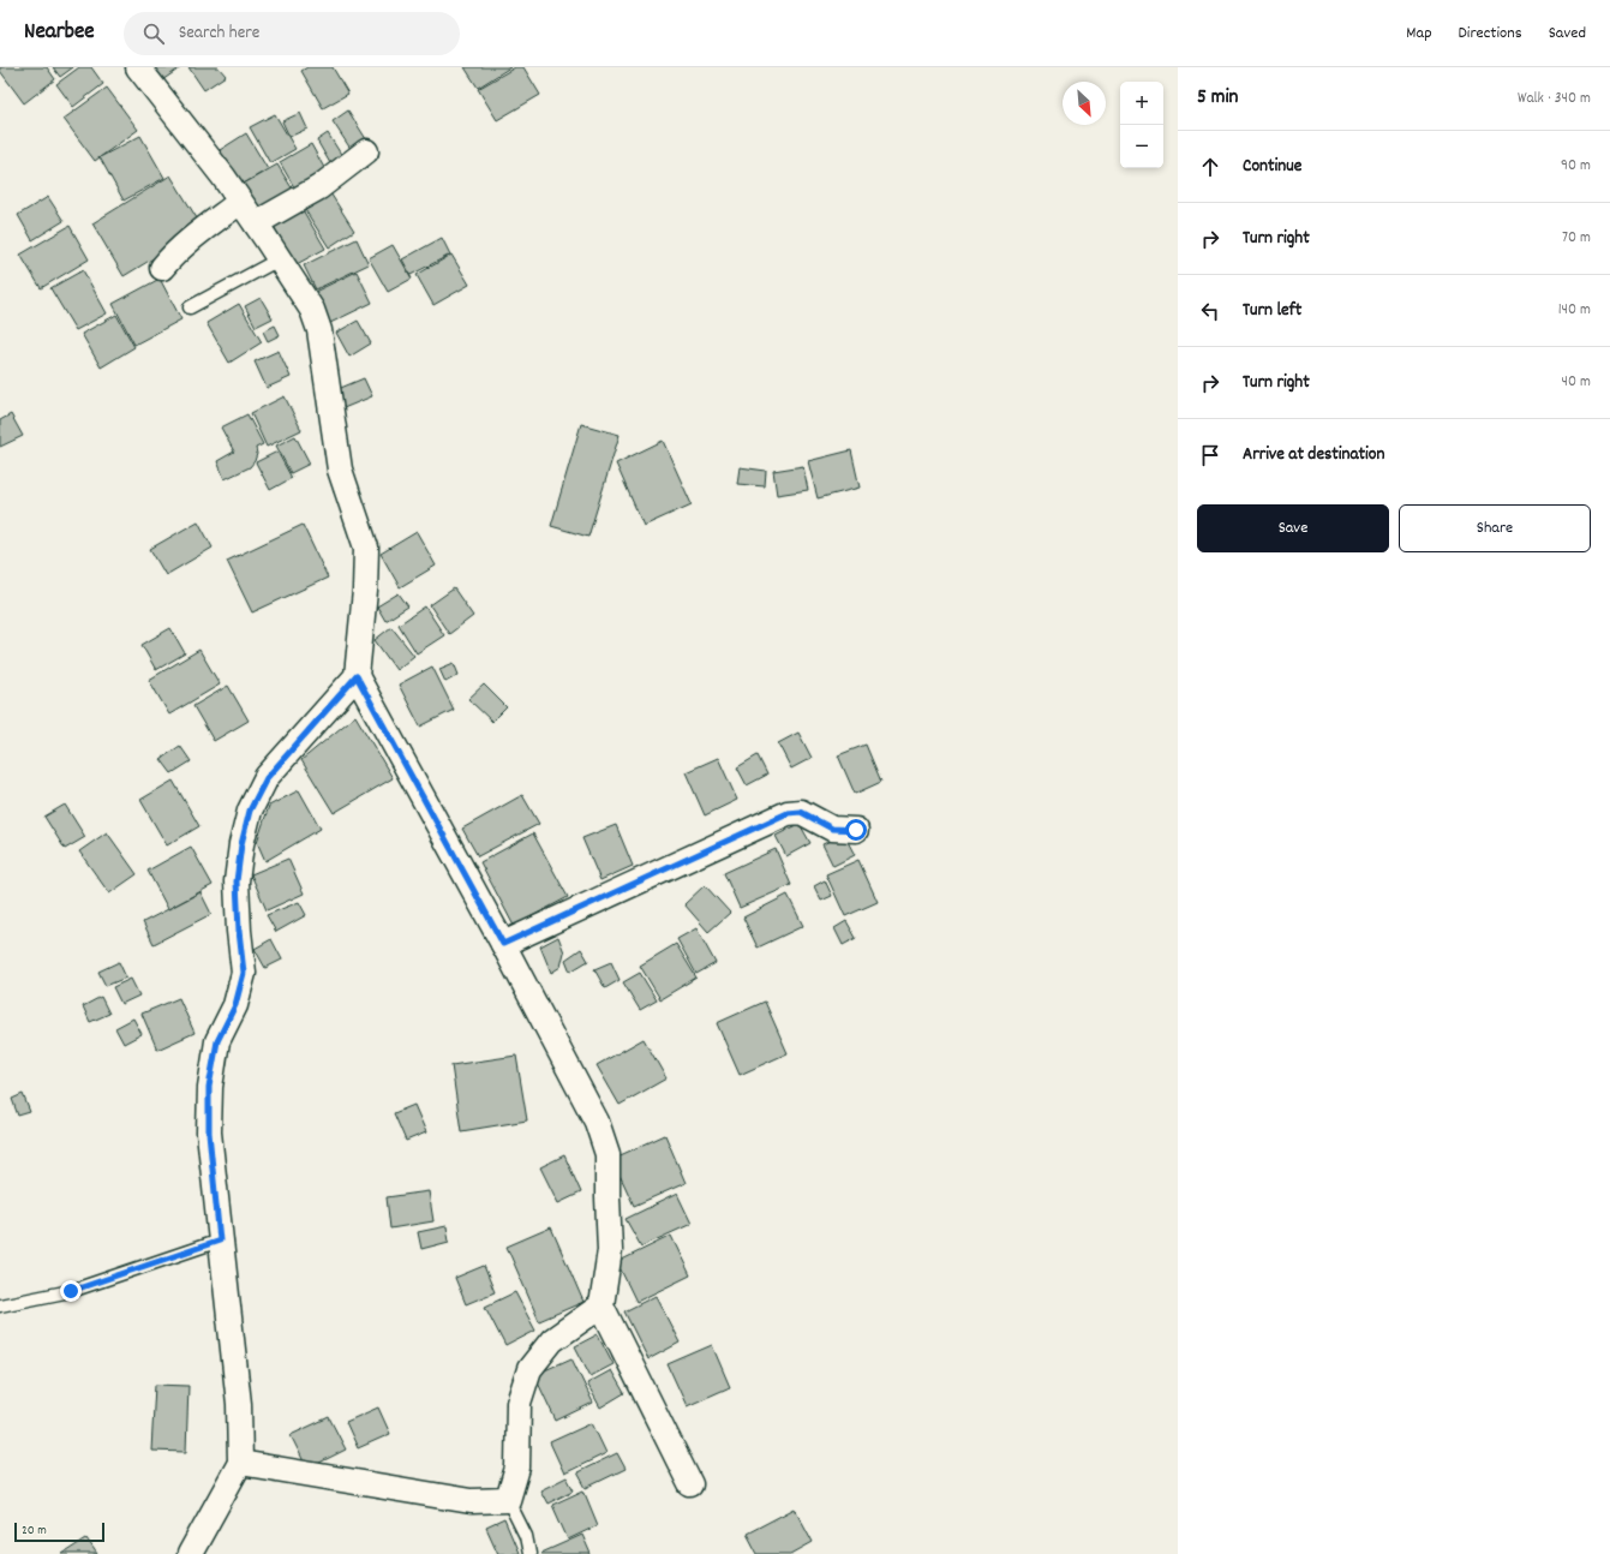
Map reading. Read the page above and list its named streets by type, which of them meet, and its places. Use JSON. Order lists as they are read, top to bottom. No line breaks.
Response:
{"scale_bar":"20 m","north":"bottom right","page":{"header":"Nearbee","search":"Search here","nav":["Map","Directions","Saved"],"heading":["5 min","Walk · 340 m"],"map_buttons":["+","−"],"list":[["Continue","90 m"],["Turn right","70 m"],["Turn left","140 m"],["Turn right","40 m"],"Arrive at destination"],"buttons":["Save","Share"],"scale":"20 m"}}
